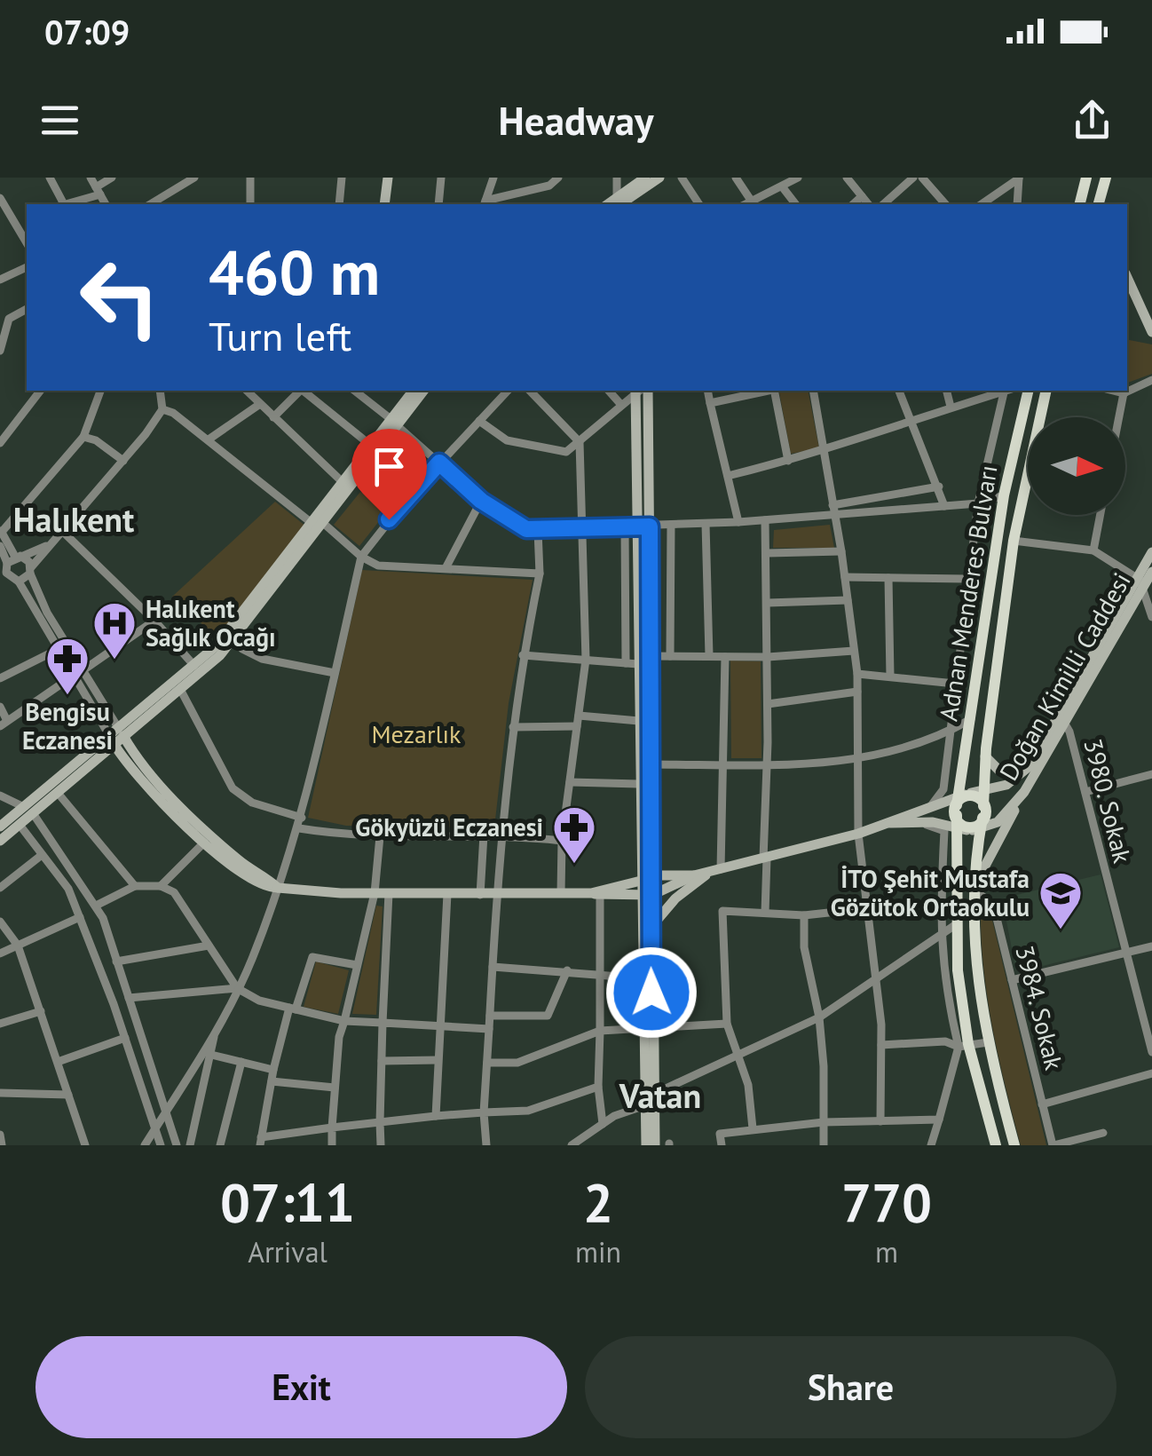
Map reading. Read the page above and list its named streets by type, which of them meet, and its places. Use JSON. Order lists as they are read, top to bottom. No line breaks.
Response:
{"streets":{"main road":["Adnan Menderes Bulvarı"],"street":["Doğan Kimilli Caddesi","3980. Sokak","3984. Sokak"]},"crossings":[["Adnan Menderes Bulvarı","Doğan Kimilli Caddesi"],["Adnan Menderes Bulvarı","3984. Sokak"],["Doğan Kimilli Caddesi","3980. Sokak"]],"districts":["Halıkent","Vatan"],"parks":["Mezarlık"],"places":{"hospital":["Halıkent Sağlık Ocağı"],"pharmacy":["Bengisu Eczanesi","Gökyüzü Eczanesi"],"school or university":["İTO Şehit Mustafa Gözütok Ortaokulu"]},"north":"right","page":{"status":"07:09","header":"Headway","turn":["460 m","Turn left"],"eta":["07:11","Arrival","2","min","770","m"],"buttons":["Exit","Share"]}}
